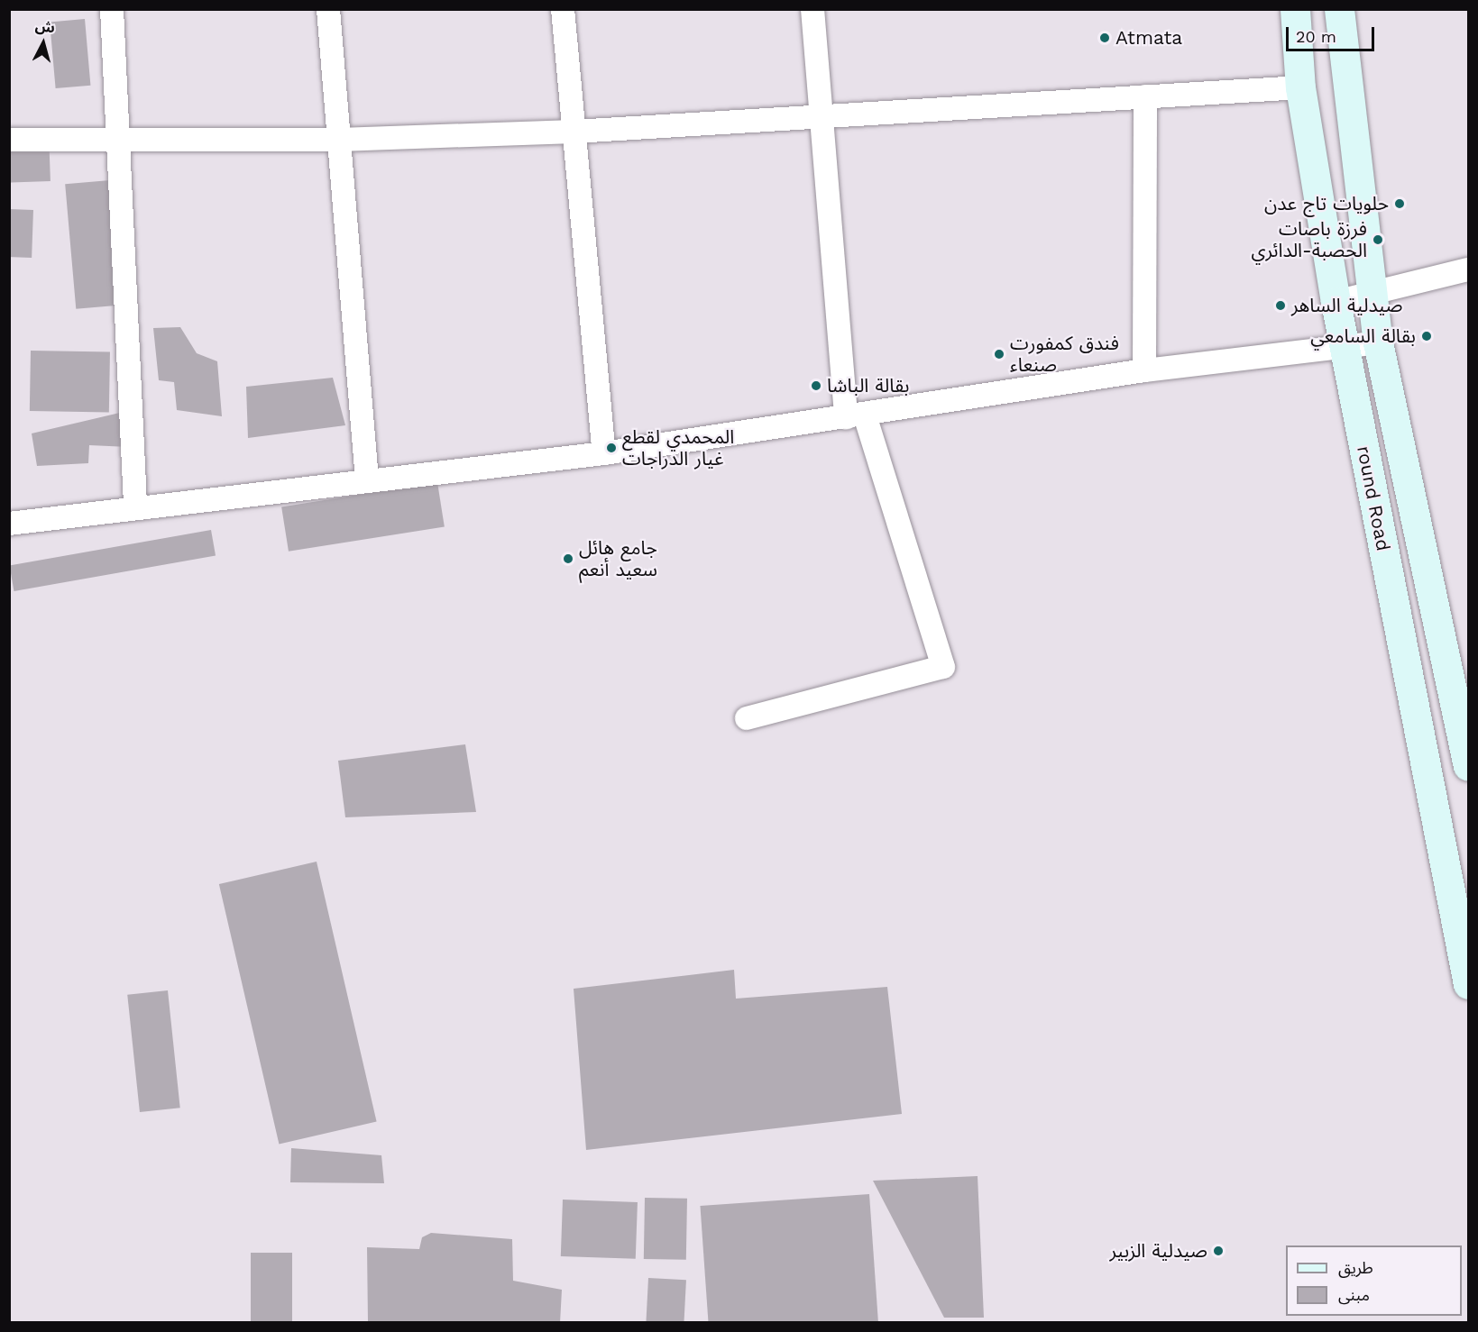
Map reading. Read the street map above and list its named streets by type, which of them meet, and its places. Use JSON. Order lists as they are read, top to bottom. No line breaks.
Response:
{"streets":{"main road":["round Road"]},"places":["Atmata","حلويات تاج عدن","فرزة باصات الحصبة-الدائري","صيدلية الساهر","بقالة السامعي","فندق كمفورت صنعاء","بقالة الباشا","المحمدي لقطع غيار الدراجات","جامع هائل سعيد أنعم","صيدلية الزبير"],"legend":["طريق","مبنى"],"scale_bar":"20 m","north":"top"}
